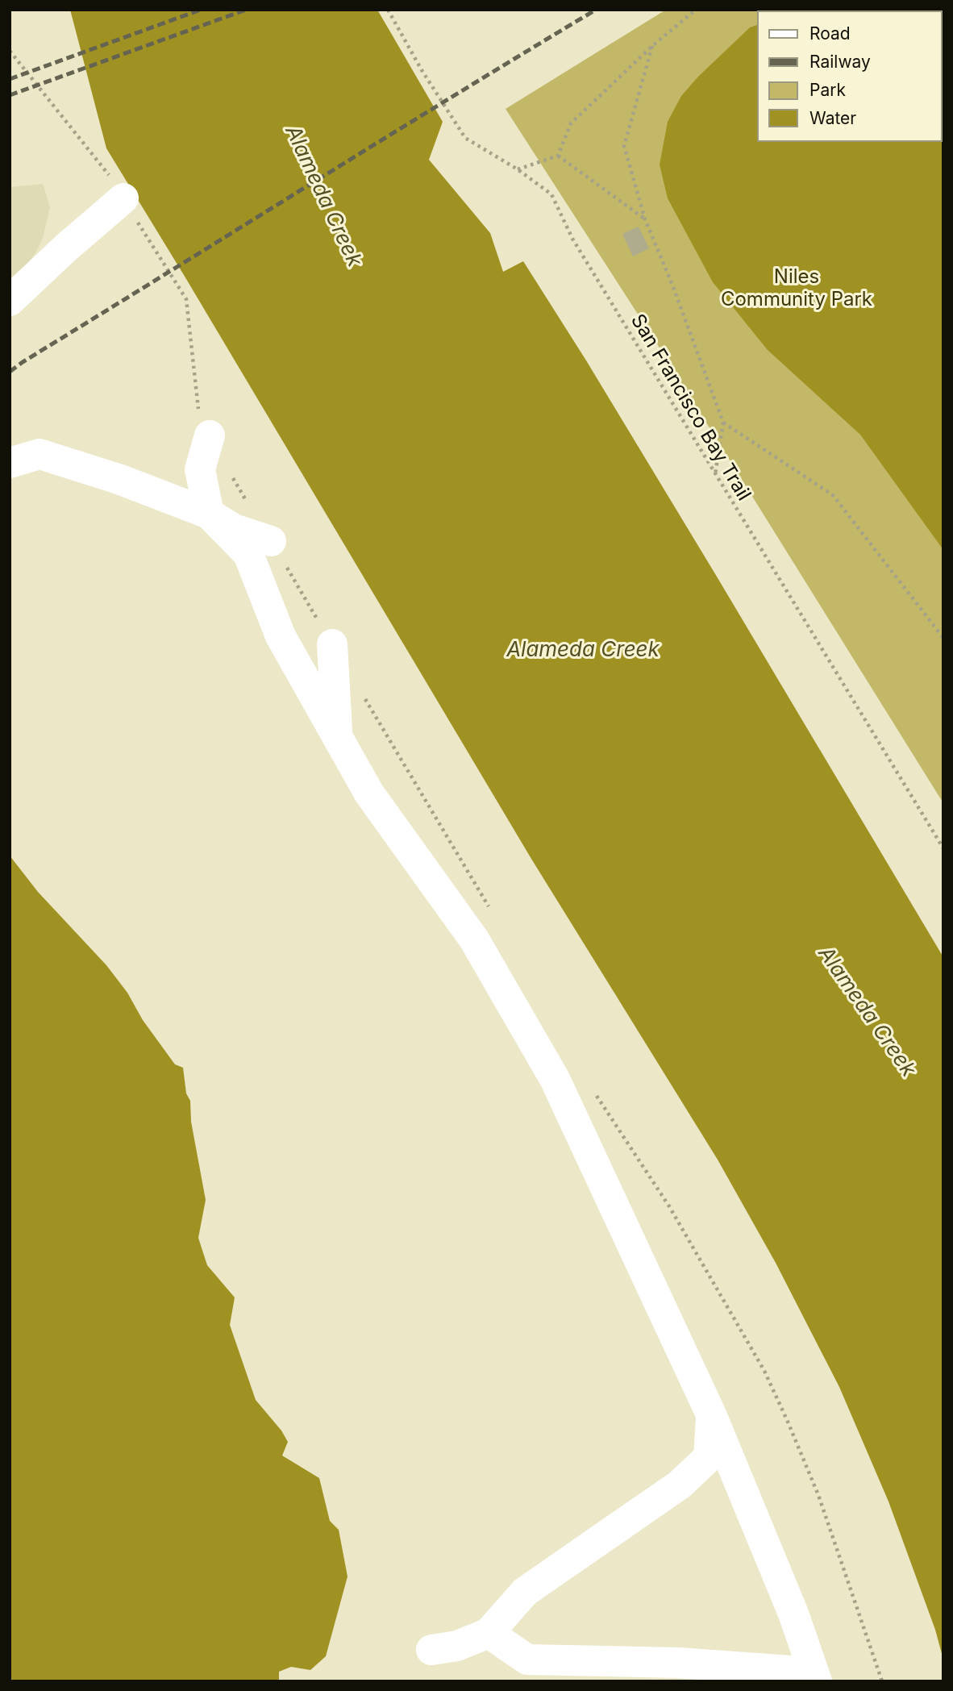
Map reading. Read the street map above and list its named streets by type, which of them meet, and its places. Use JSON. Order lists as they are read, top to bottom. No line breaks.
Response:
{"streets":{"path":["San Francisco Bay Trail"]},"water":["Alameda Creek"],"parks":["Niles Community Park"],"legend":["Road","Railway","Park","Water"]}
